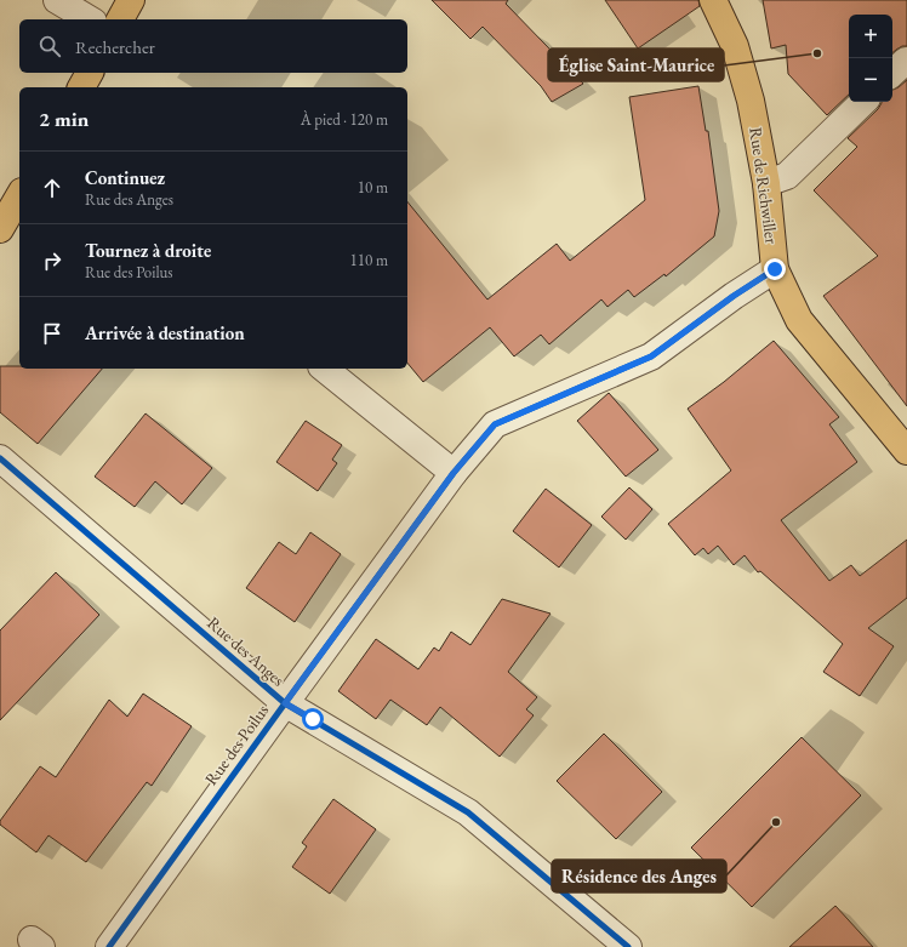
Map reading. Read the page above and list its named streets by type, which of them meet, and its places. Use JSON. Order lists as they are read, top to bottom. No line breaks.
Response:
{"streets":{"main road":["Rue de Richwiller"],"street":["Rue des Anges","Rue des Poilus"]},"crossings":[["Rue de Richwiller","Rue des Poilus"],["Rue des Anges","Rue des Poilus"]],"places":["Église Saint-Maurice","Résidence des Anges"],"page":{"map_buttons":["+","−"],"search":"Rechercher","heading":["2 min","À pied · 120 m"],"list":[["Continuez","Rue des Anges","10 m"],["Tournez à droite","Rue des Poilus","110 m"],"Arrivée à destination"]}}
